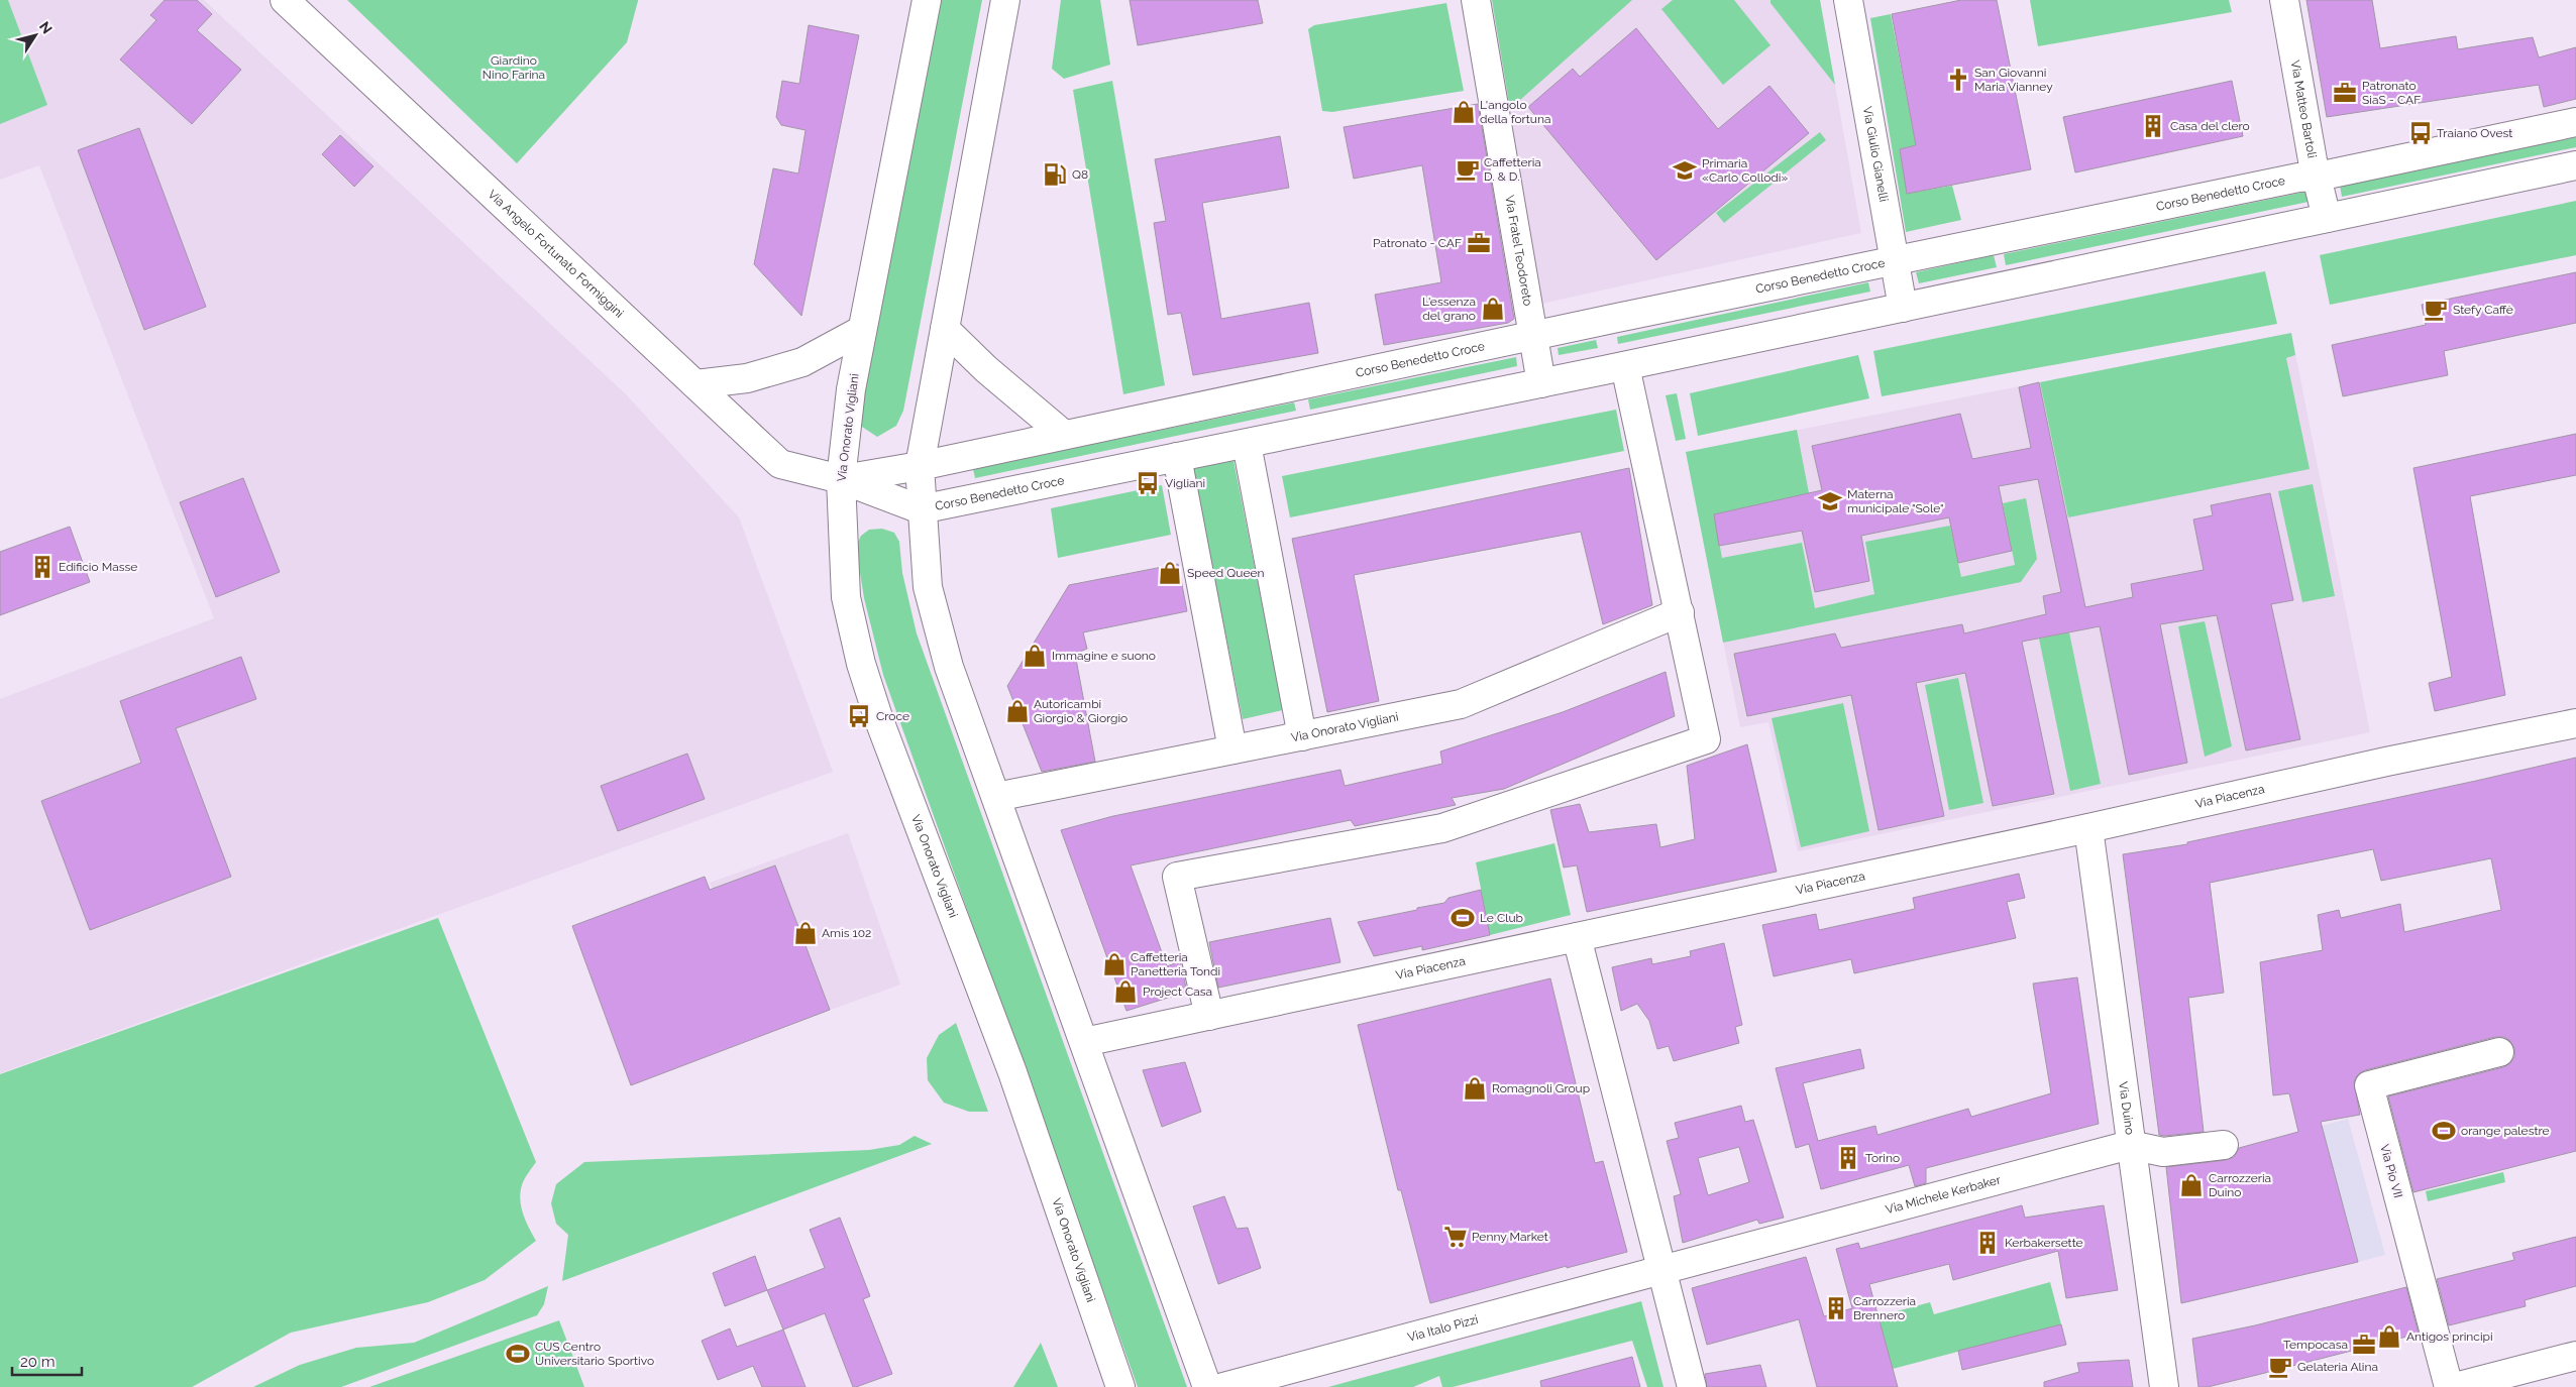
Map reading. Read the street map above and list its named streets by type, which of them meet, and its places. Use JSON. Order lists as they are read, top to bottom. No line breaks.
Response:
{"streets":{"street":["Via Matteo Bartoli","Via Giulio Gianelli","Corso Benedetto Croce","Via Fratel Teodoreto","Via Angelo Fortunato Formiggini","Via Onorato Vigliani","Via Piacenza","Via Duino","Via Pio VII","Via Michele Kerbaker","Via Italo Pizzi"]},"crossings":[["Via Matteo Bartoli","Corso Benedetto Croce"],["Via Giulio Gianelli","Corso Benedetto Croce"],["Corso Benedetto Croce","Via Fratel Teodoreto"],["Corso Benedetto Croce","Via Angelo Fortunato Formiggini"],["Corso Benedetto Croce","Via Onorato Vigliani"],["Via Angelo Fortunato Formiggini","Via Onorato Vigliani"],["Via Piacenza","Via Duino"],["Via Duino","Via Michele Kerbaker"],["Via Michele Kerbaker","Via Italo Pizzi"]],"parks":["Giardino Nino Farina"],"places":{"church":["San Giovanni Maria Vianney"],"office":["Patronato SiaS - CAF","Patronato - CAF","Tempocasa"],"shop":["L'angolo della fortuna","L'essenza del grano","Speed Queen","Immagine e suono","Autoricambi Giorgio & Giorgio","Amìs 102","Caffetteria Panetteria Tondi","Project Casa","Romagnoli Group","Carrozzeria Duino","Antigos principi"],"building":["Casa del clero","Edificio Masse","Torino","Kerbakersette","Carrozzeria Brennero"],"bus stop":["Traiano Ovest","Vigliani","Croce"],"cafe":["Caffetteria D. & D.","Stefy Caffè","Gelateria Alina"],"school or university":["Primaria «Carlo Collodi»","Materna municipale \"Sole\""],"fuel station":["Q8"],"sports":["Le Club","orange palestre","CUS Centro Universitario Sportivo"],"supermarket":["Penny Market"]},"scale_bar":"20 m","north":"top right"}
